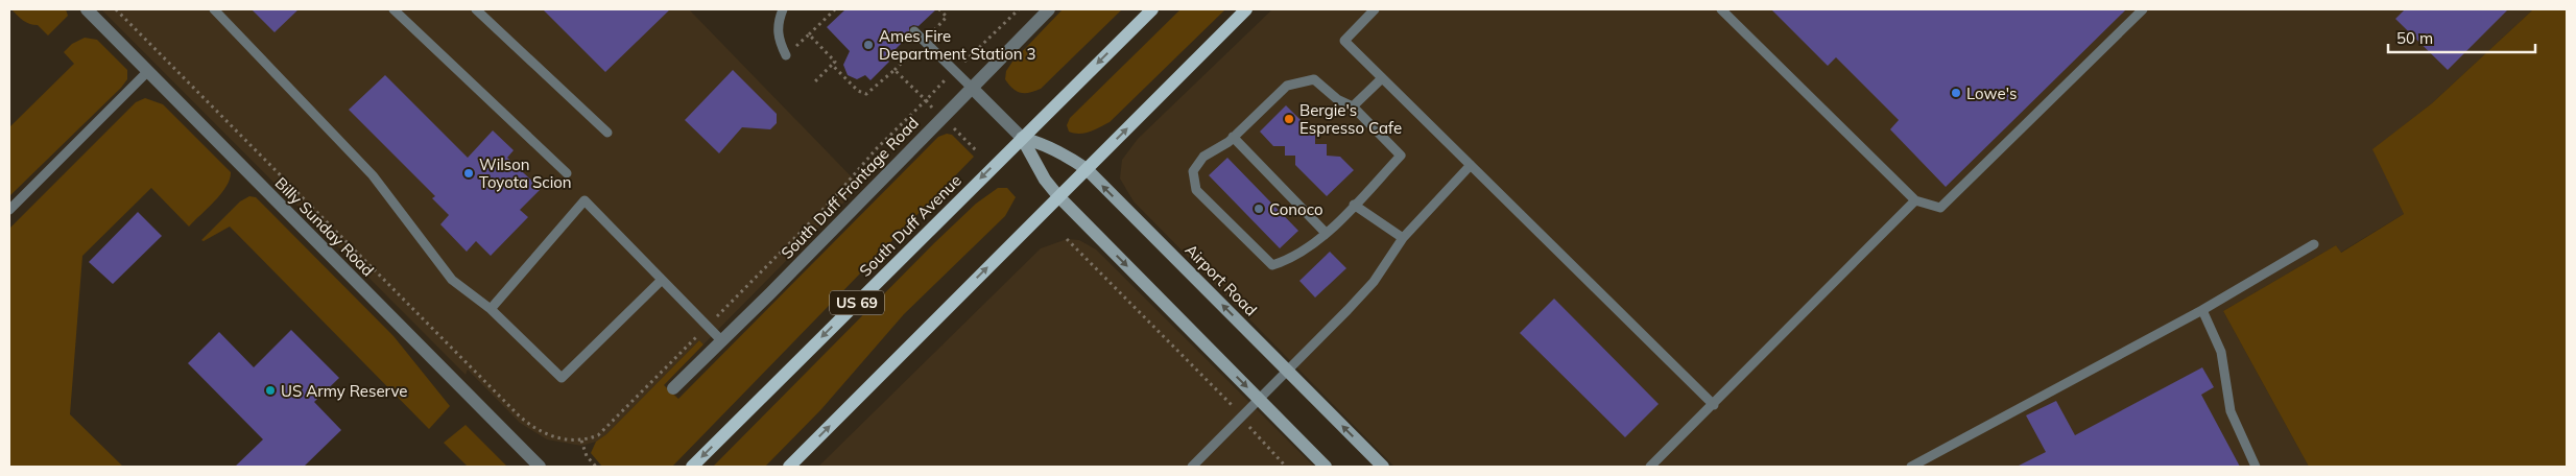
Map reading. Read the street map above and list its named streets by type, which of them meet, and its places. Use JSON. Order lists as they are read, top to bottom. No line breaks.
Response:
{"streets":{"main road":["South Duff Avenue","Airport Road","US 69"],"street":["South Duff Frontage Road","Billy Sunday Road"]},"crossings":[["South Duff Frontage Road","Airport Road"],["South Duff Avenue","Airport Road"]],"places":["Ames Fire Department Station 3","Lowe's","Bergie's Espresso Cafe","Wilson Toyota Scion","Conoco","US Army Reserve"],"scale_bar":"50 m"}
